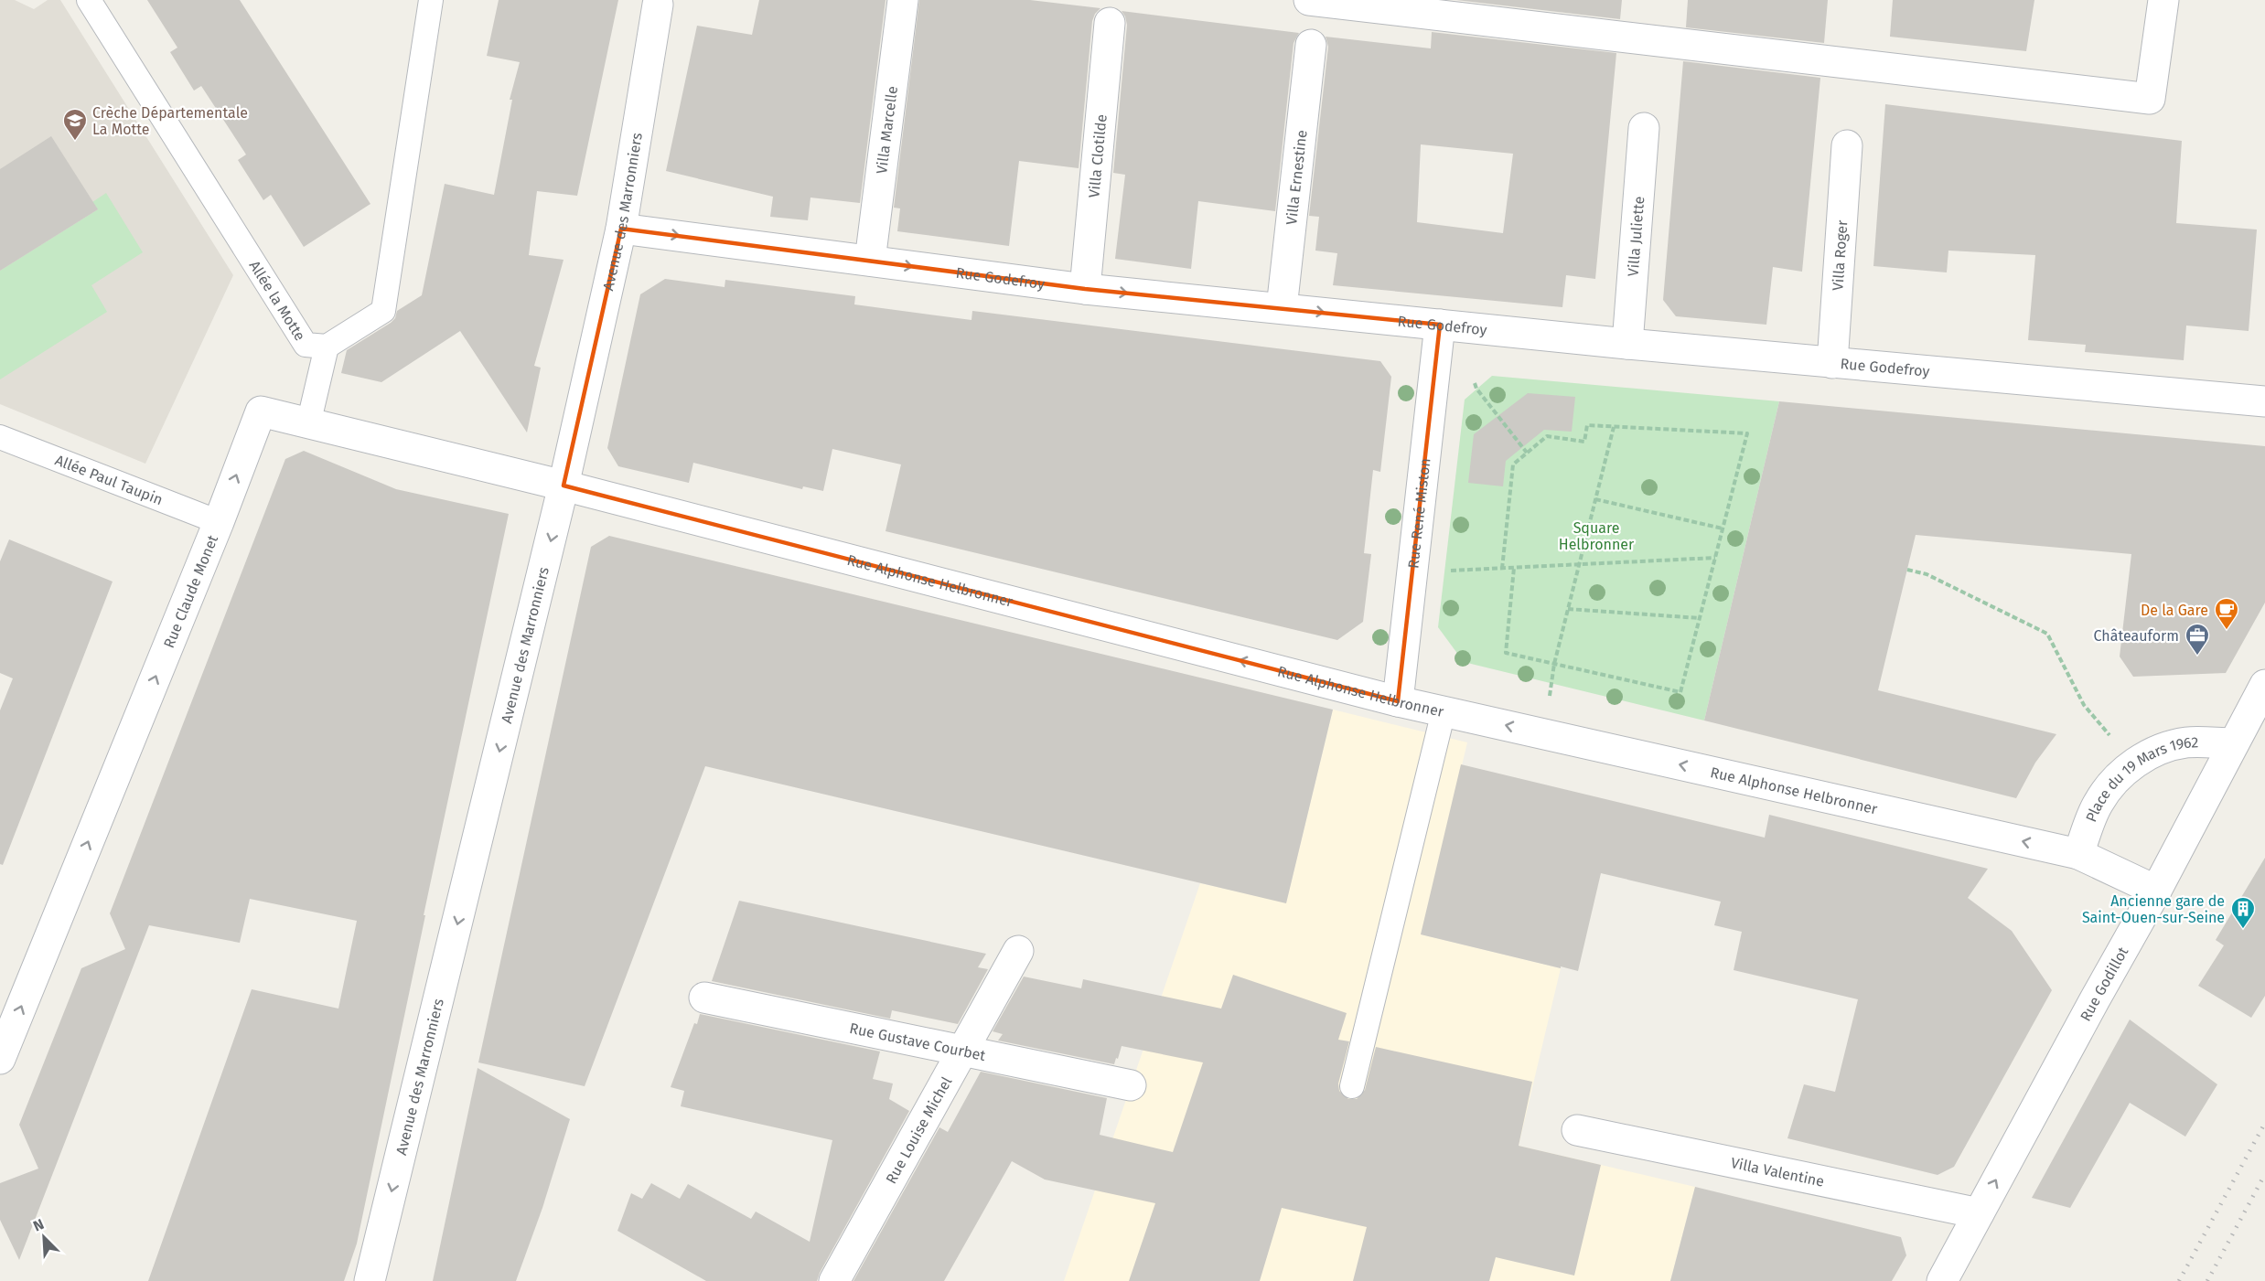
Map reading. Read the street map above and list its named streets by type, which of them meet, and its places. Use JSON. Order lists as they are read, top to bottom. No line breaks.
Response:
{"streets":{"street":["Villa Marcelle","Villa Clotilde","Villa Ernestine","Avenue des Marronniers","Villa Juliette","Villa Roger","Rue Godefroy","Rue René Miston","Rue Alphonse Helbronner","Rue Claude Monet","Place du 19 Mars 1962","Rue Godillot","Rue Gustave Courbet","Rue Louise Michel","Villa Valentine"],"lane":["Allée la Motte","Allée Paul Taupin"]},"crossings":[["Villa Marcelle","Rue Godefroy"],["Villa Clotilde","Rue Godefroy"],["Villa Ernestine","Rue Godefroy"],["Avenue des Marronniers","Rue Godefroy"],["Avenue des Marronniers","Rue Alphonse Helbronner"],["Avenue des Marronniers","Rue Claude Monet"],["Villa Juliette","Rue Godefroy"],["Villa Roger","Rue Godefroy"],["Rue Godefroy","Rue René Miston"],["Allée Paul Taupin","Rue Claude Monet"],["Rue René Miston","Rue Alphonse Helbronner"],["Rue Alphonse Helbronner","Rue Claude Monet"],["Rue Alphonse Helbronner","Place du 19 Mars 1962"],["Rue Alphonse Helbronner","Rue Godillot"],["Place du 19 Mars 1962","Rue Godillot"],["Rue Godillot","Villa Valentine"],["Rue Gustave Courbet","Rue Louise Michel"]],"one_way":["Avenue des Marronniers","Rue Godefroy","Rue Alphonse Helbronner","Rue Claude Monet","Rue Godillot"],"parks":["Square Helbronner"],"places":{"school or university":["Crèche Départementale La Motte"],"cafe":["De la Gare"],"office":["Châteauform"],"building":["Ancienne gare de Saint-Ouen-sur-Seine"]},"north":"top left"}
